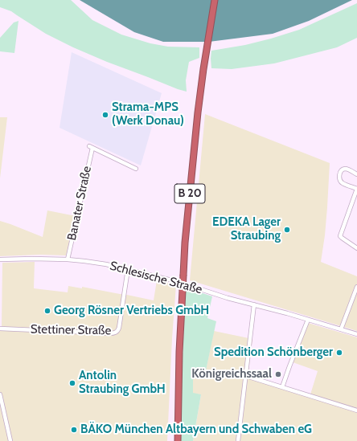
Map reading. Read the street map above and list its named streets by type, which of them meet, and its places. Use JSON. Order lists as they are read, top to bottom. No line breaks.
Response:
{"streets":{"highway":["B 20"],"street":["Banater Straße","Schlesische Straße","Stettiner Straße"]},"crossings":[["Banater Straße","Schlesische Straße"],["Schlesische Straße","Stettiner Straße"]],"places":["Strama-MPS (Werk Donau)","EDEKA Lager Straubing","Georg Rösner Vertriebs GmbH","Spedition Schönberger","Königreichssaal","Antolin Straubing GmbH","BÄKO München Altbayern und Schwaben eG"]}
